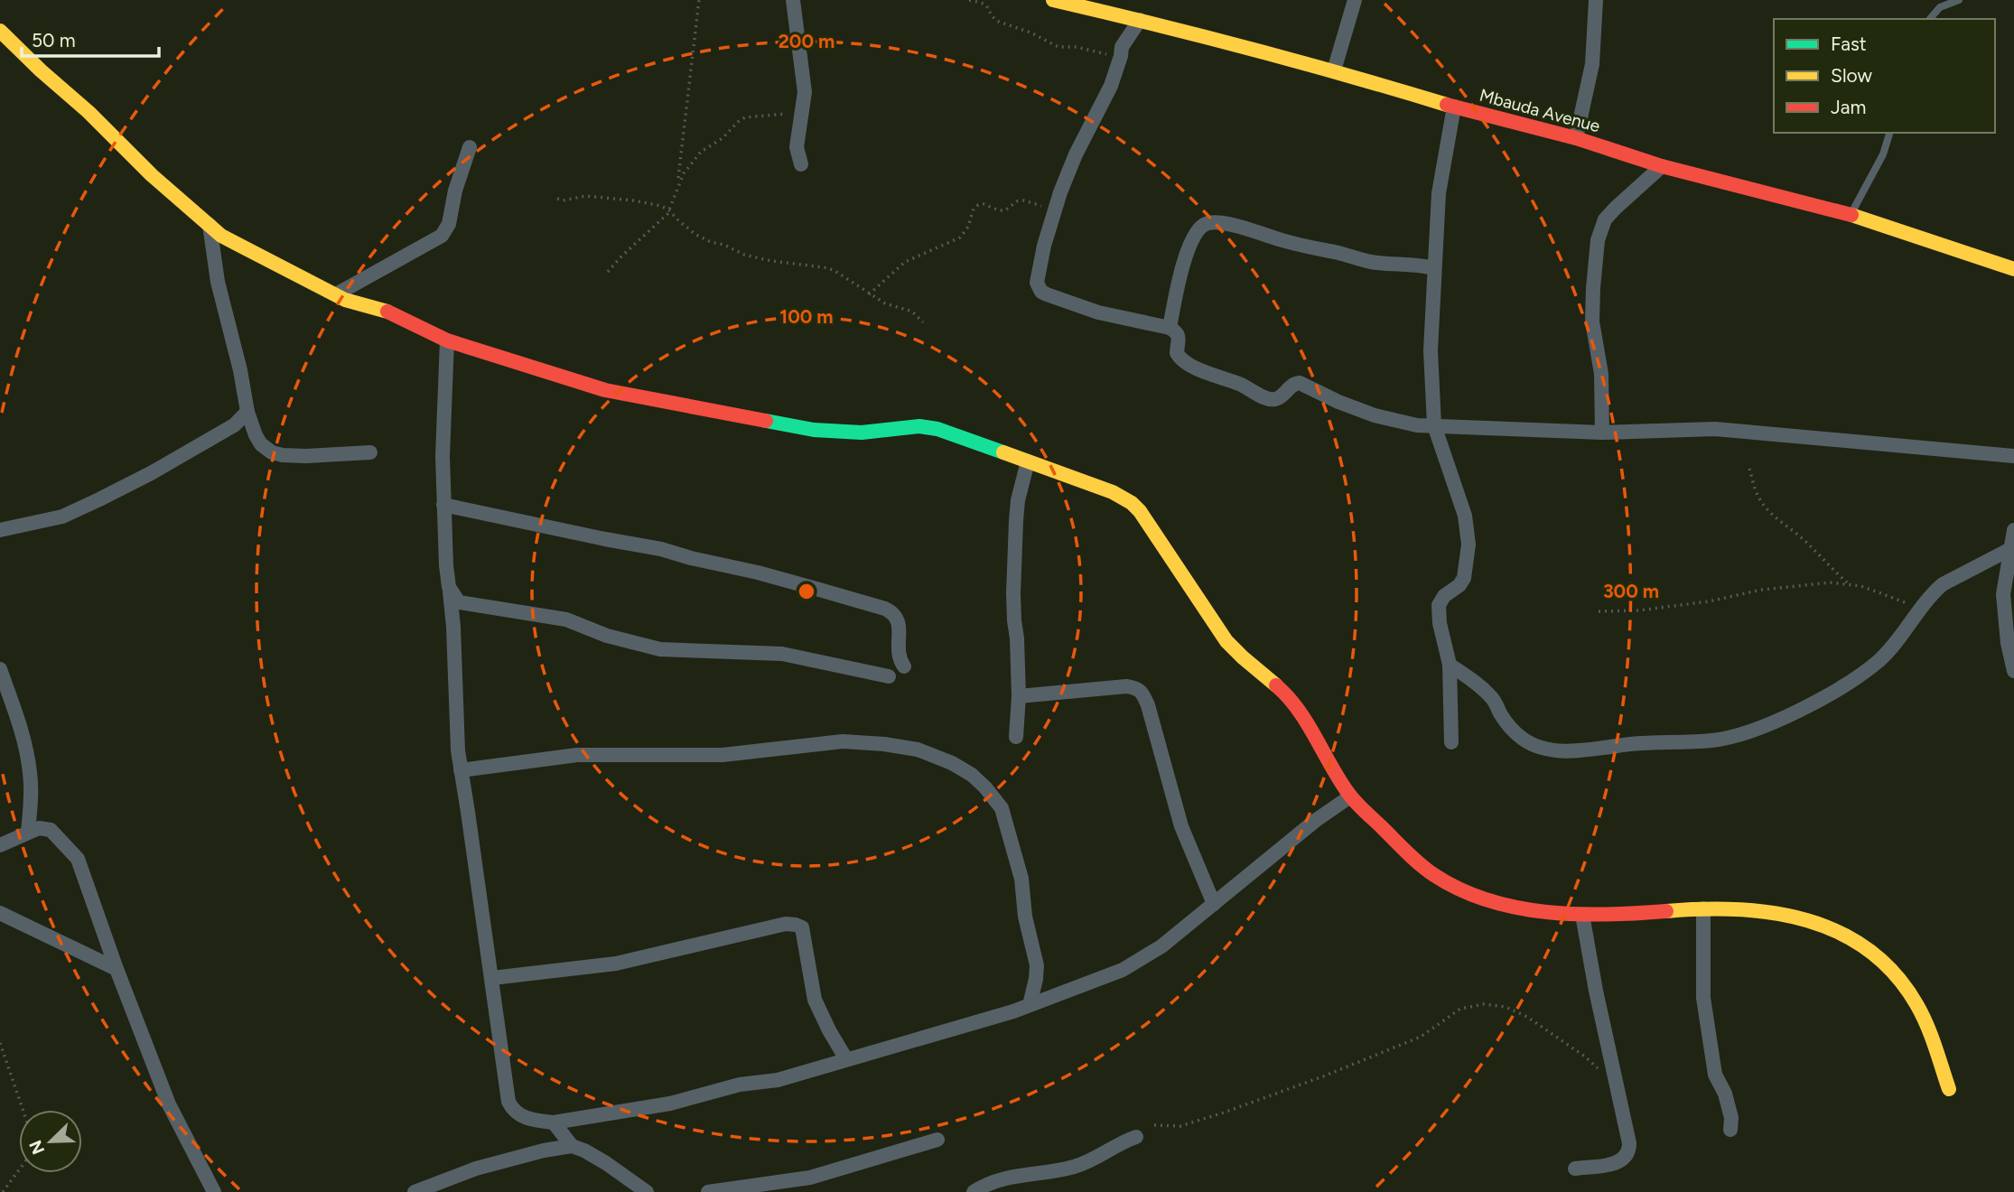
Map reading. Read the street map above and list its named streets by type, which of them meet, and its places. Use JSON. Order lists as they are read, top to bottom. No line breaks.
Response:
{"streets":{"street":["Mbauda Avenue"]},"legend":["Fast","Slow","Jam"],"scale_bar":"50 m","north":"bottom left","rings":["200 m","100 m","300 m"]}
